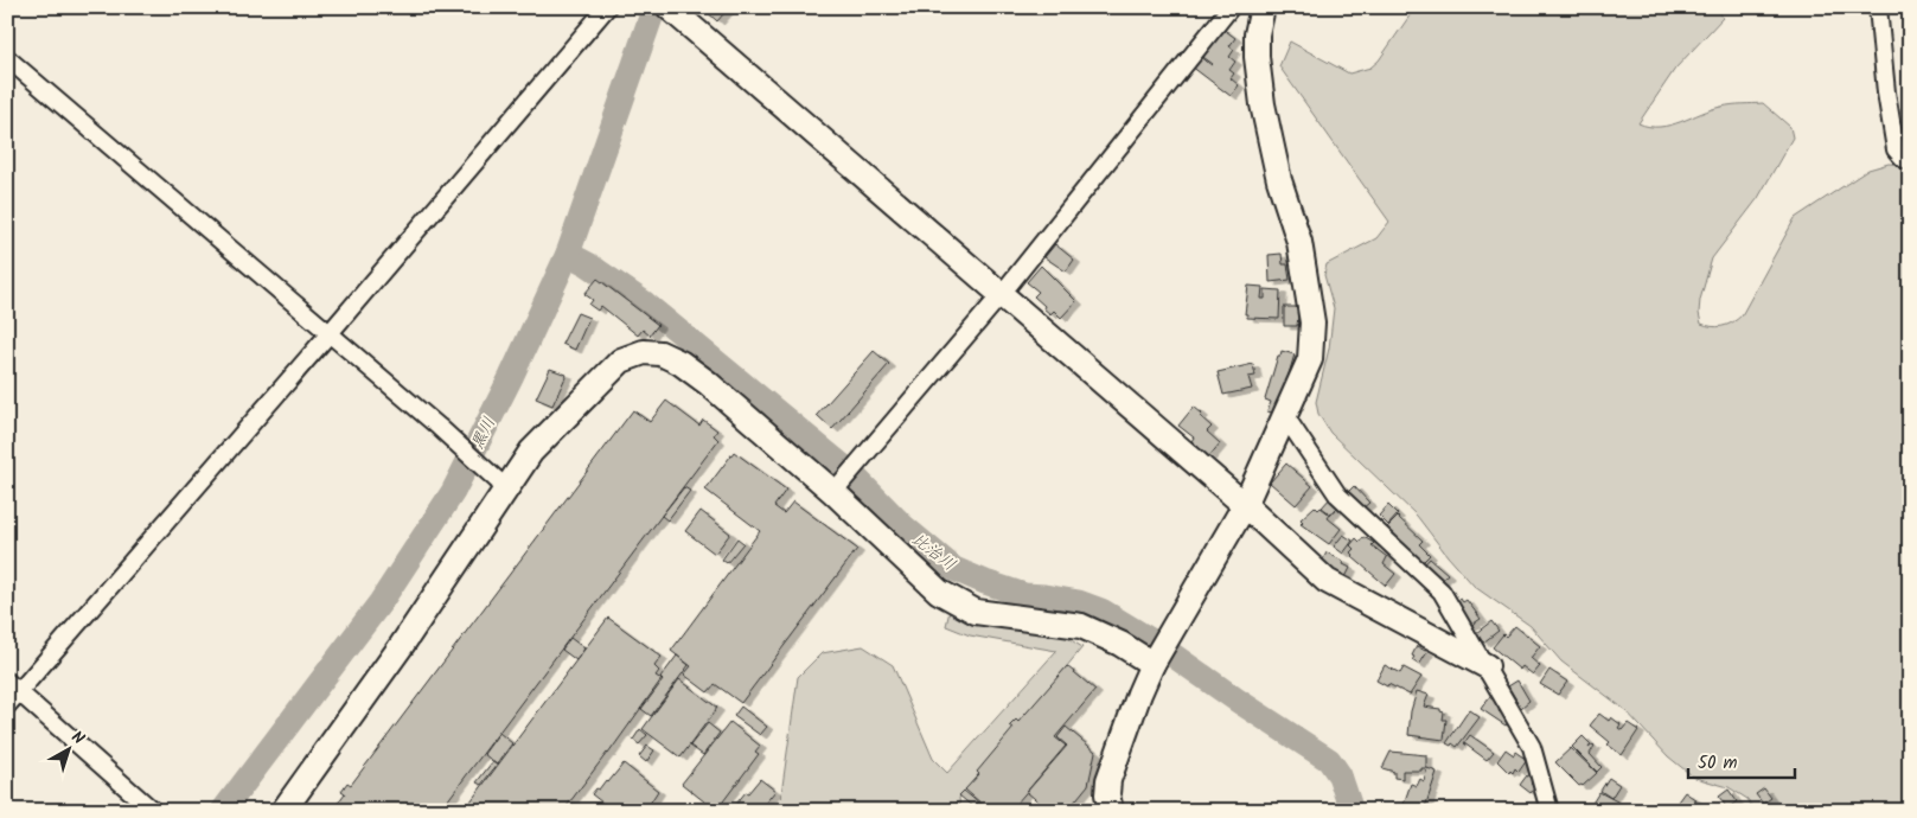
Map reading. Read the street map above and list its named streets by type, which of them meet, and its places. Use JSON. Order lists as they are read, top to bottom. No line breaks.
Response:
{"water":["黒川","比治川"],"scale_bar":"50 m","north":"top right"}
